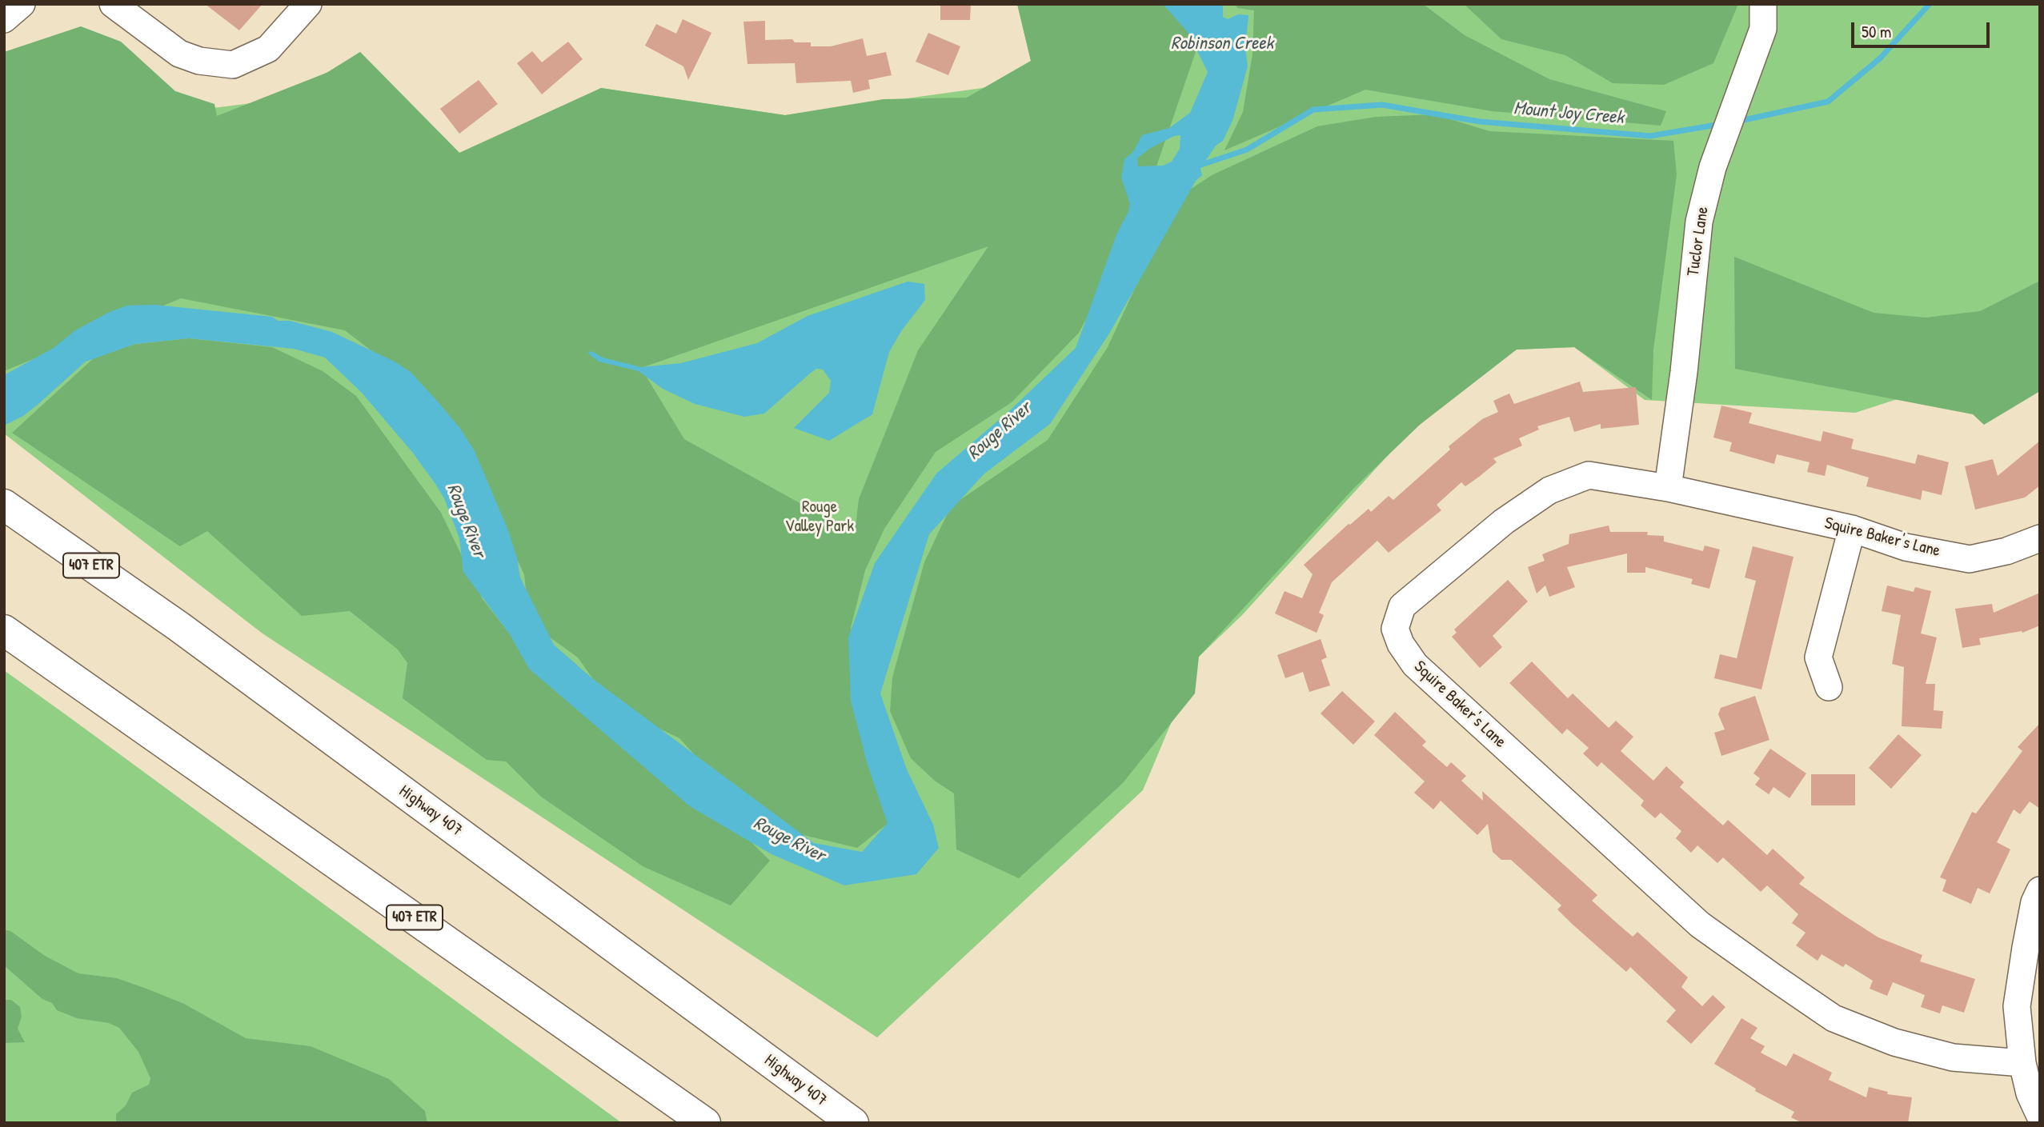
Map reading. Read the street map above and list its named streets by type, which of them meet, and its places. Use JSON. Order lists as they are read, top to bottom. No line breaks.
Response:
{"streets":{"highway":["407 ETR","Highway 407"],"street":["Tuclor Lane","Squire Baker's Lane"]},"crossings":[["Tuclor Lane","Squire Baker's Lane"]],"water":["Robinson Creek","Mount Joy Creek","Rouge River"],"parks":["Rouge Valley Park"],"scale_bar":"50 m"}
